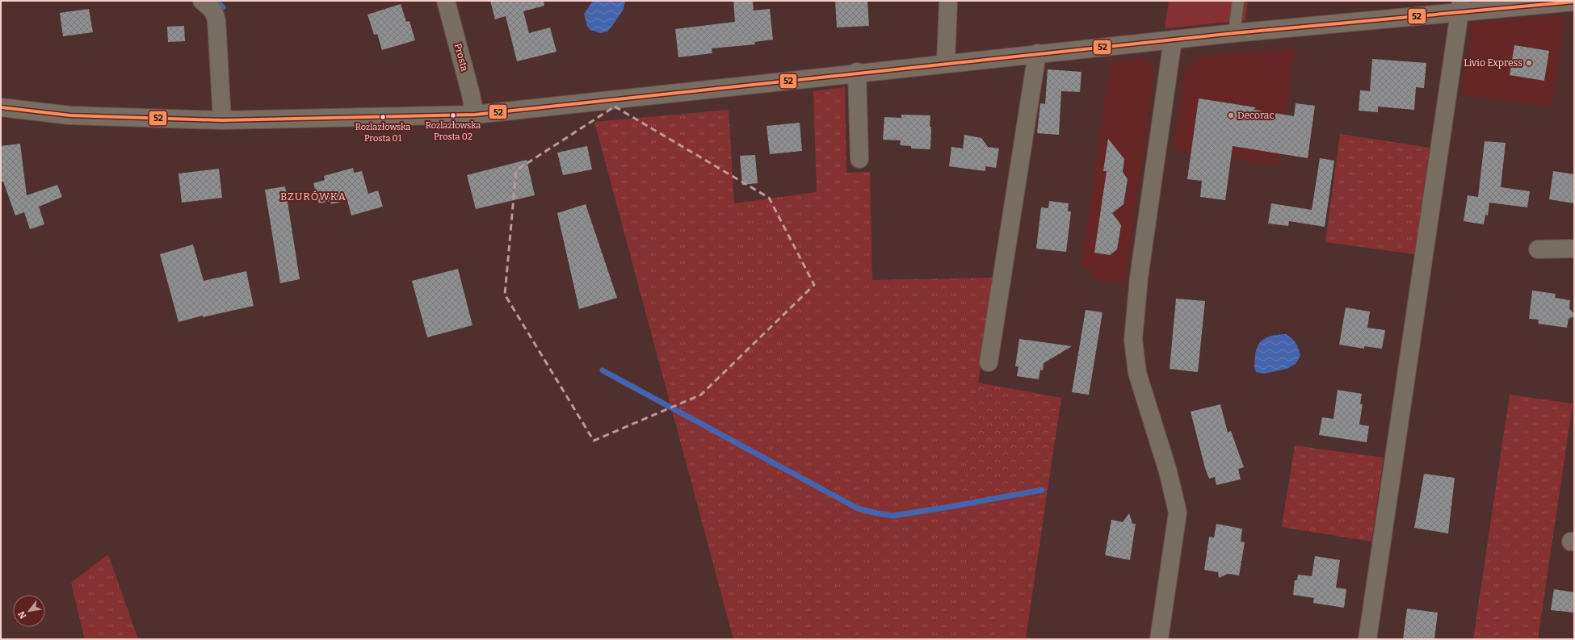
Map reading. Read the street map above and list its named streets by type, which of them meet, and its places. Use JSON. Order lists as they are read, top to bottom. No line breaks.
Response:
{"streets":{"street":["Prosta"]},"districts":["BZURÓWKA"],"places":["Livio Express","Rozlazłowska Prosta 02","Decorac","Rozlazłowska Prosta 01"],"lines":["transit line 52"],"north":"bottom left"}
